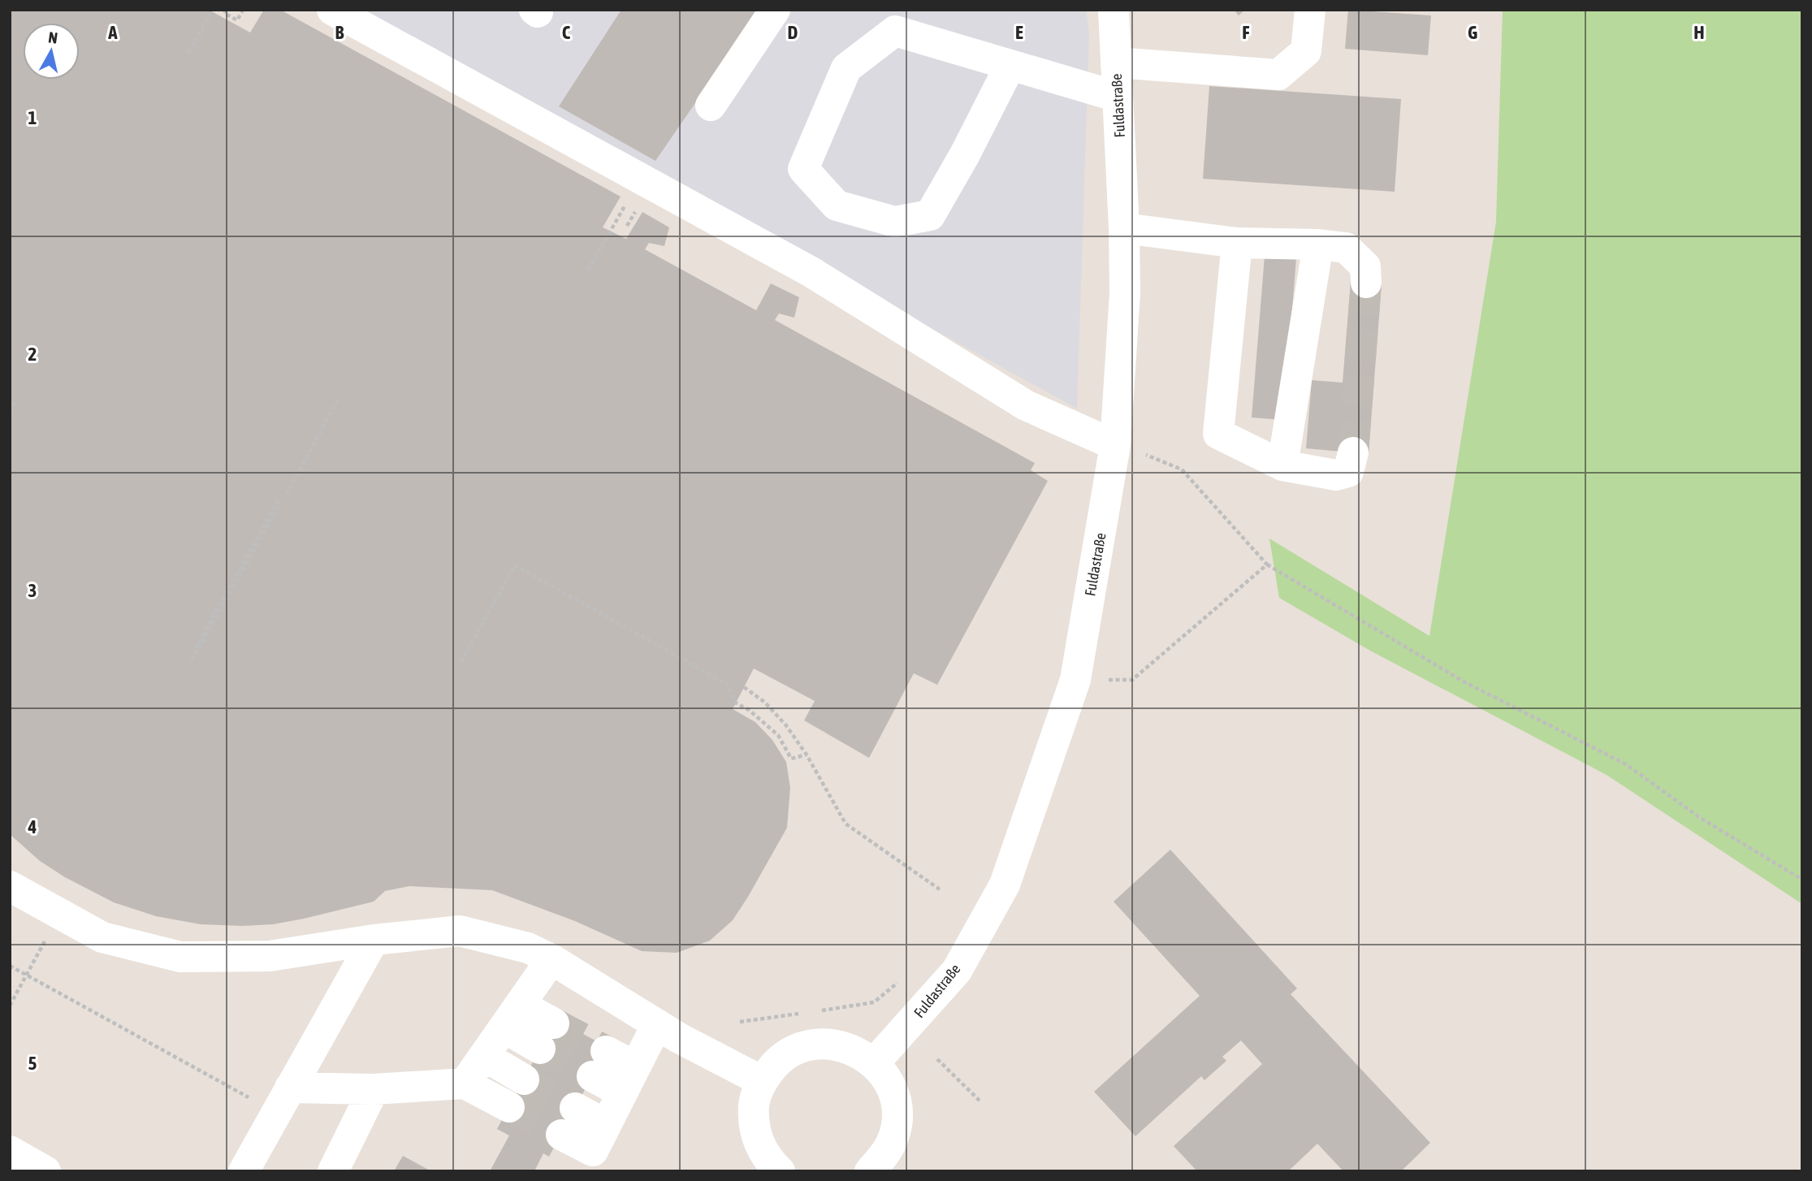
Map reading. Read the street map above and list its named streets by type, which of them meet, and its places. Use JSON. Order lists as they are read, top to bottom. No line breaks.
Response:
{"streets":{"street":["Fuldastraße"]},"north":"top","grid":{"columns":["A","B","C","D","E","F","G","H"],"rows":["1","2","3","4","5"]}}
